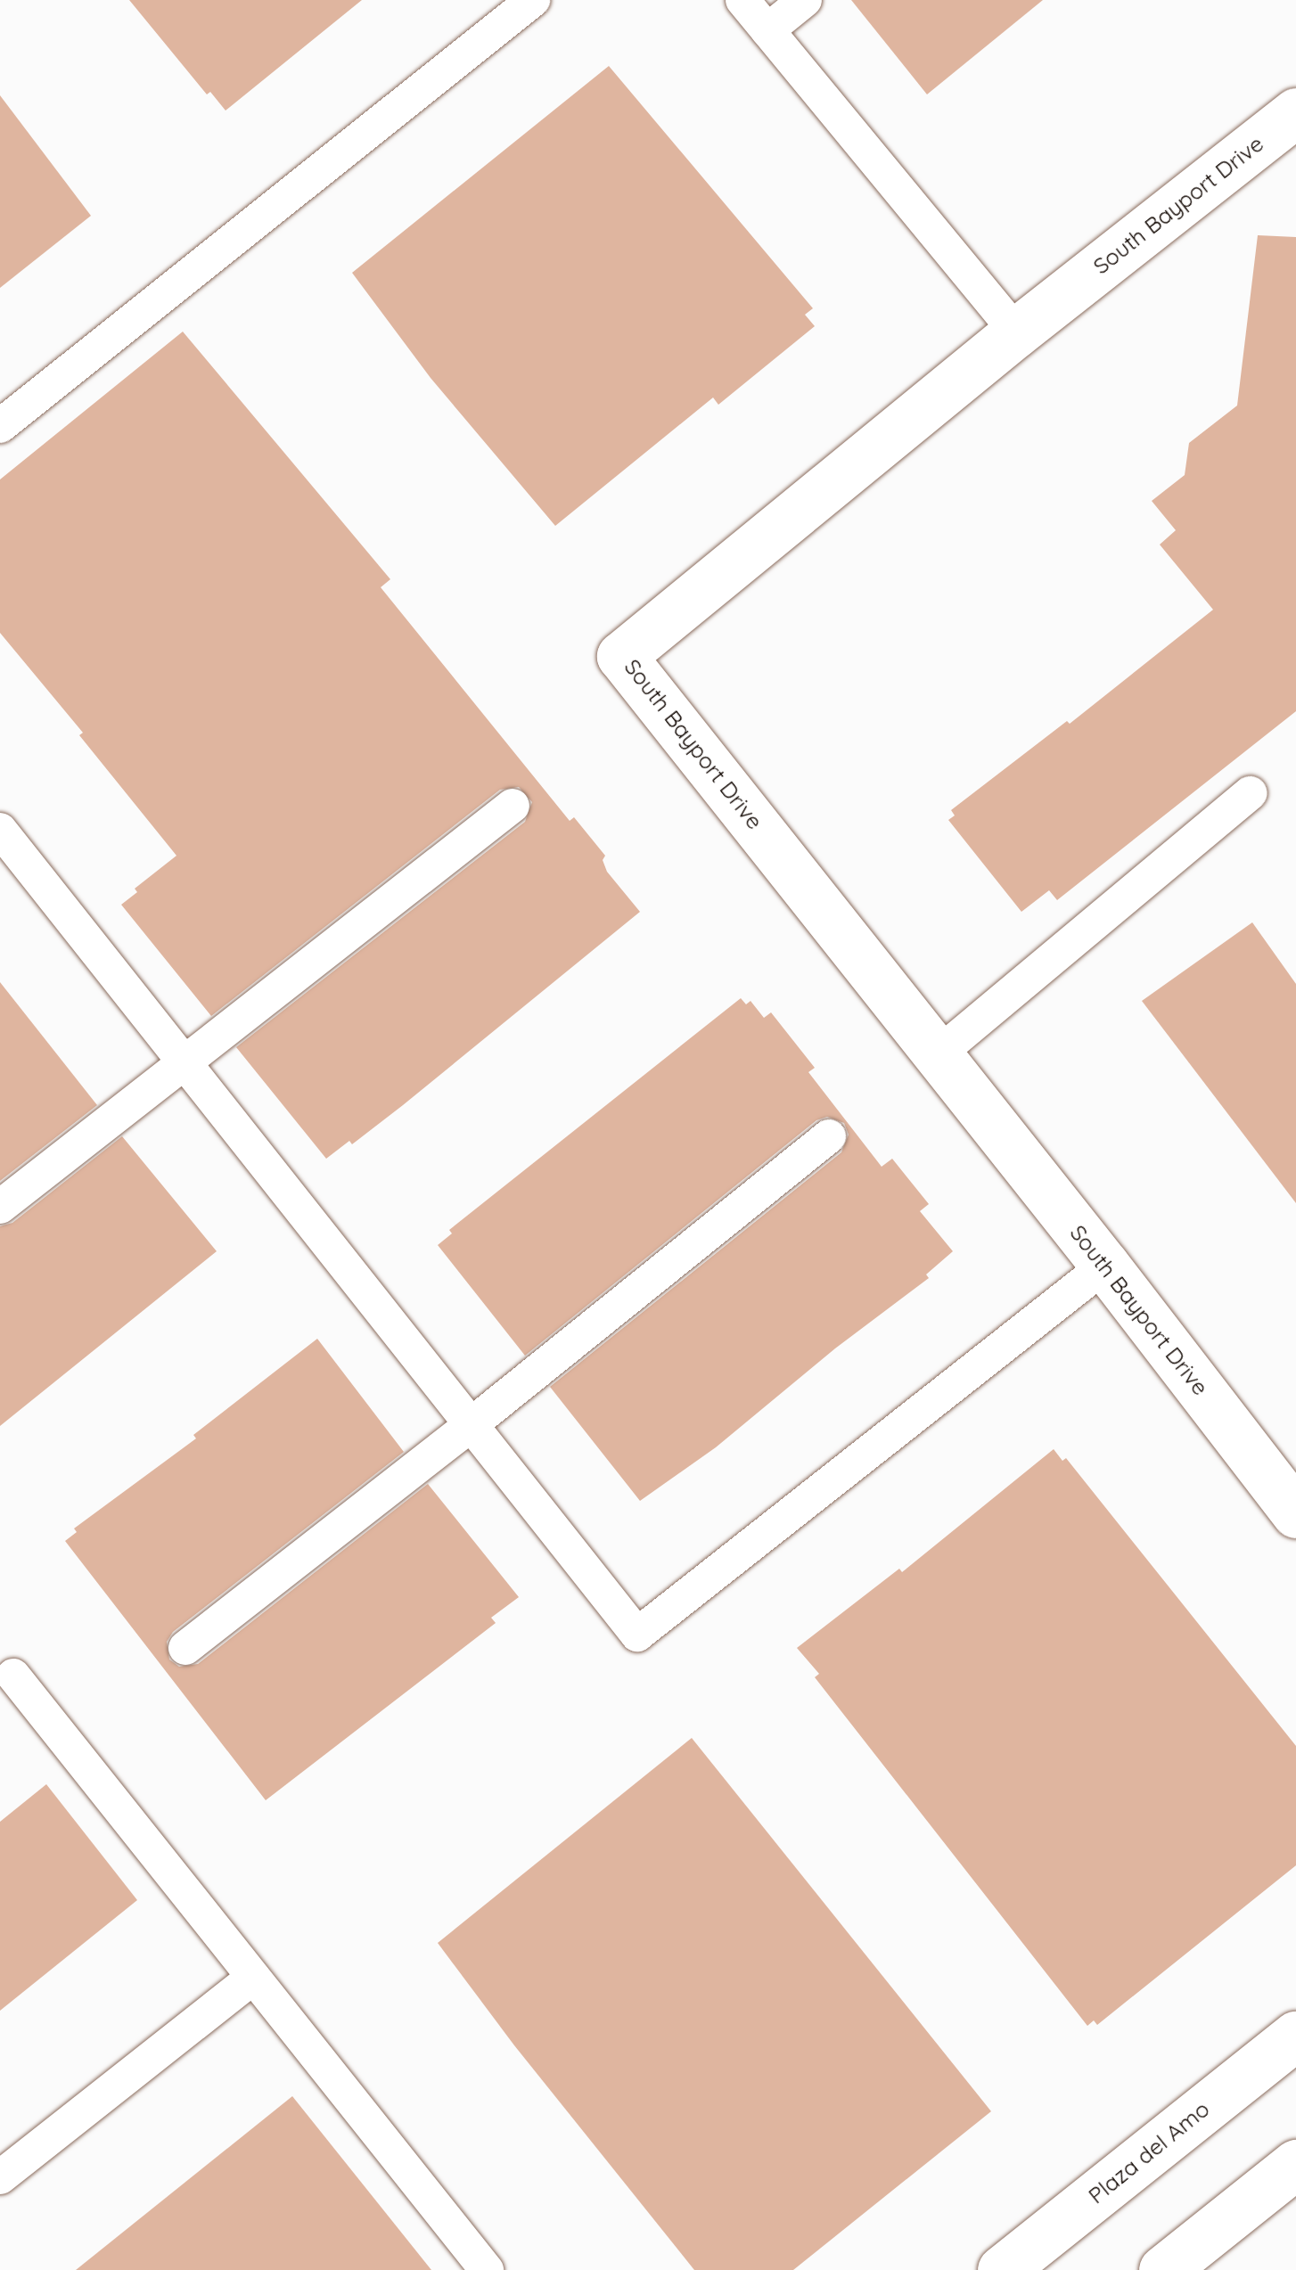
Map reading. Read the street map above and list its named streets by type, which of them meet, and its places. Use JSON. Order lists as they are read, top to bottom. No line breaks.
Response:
{"streets":{"street":["South Bayport Drive","Plaza del Amo"]}}
